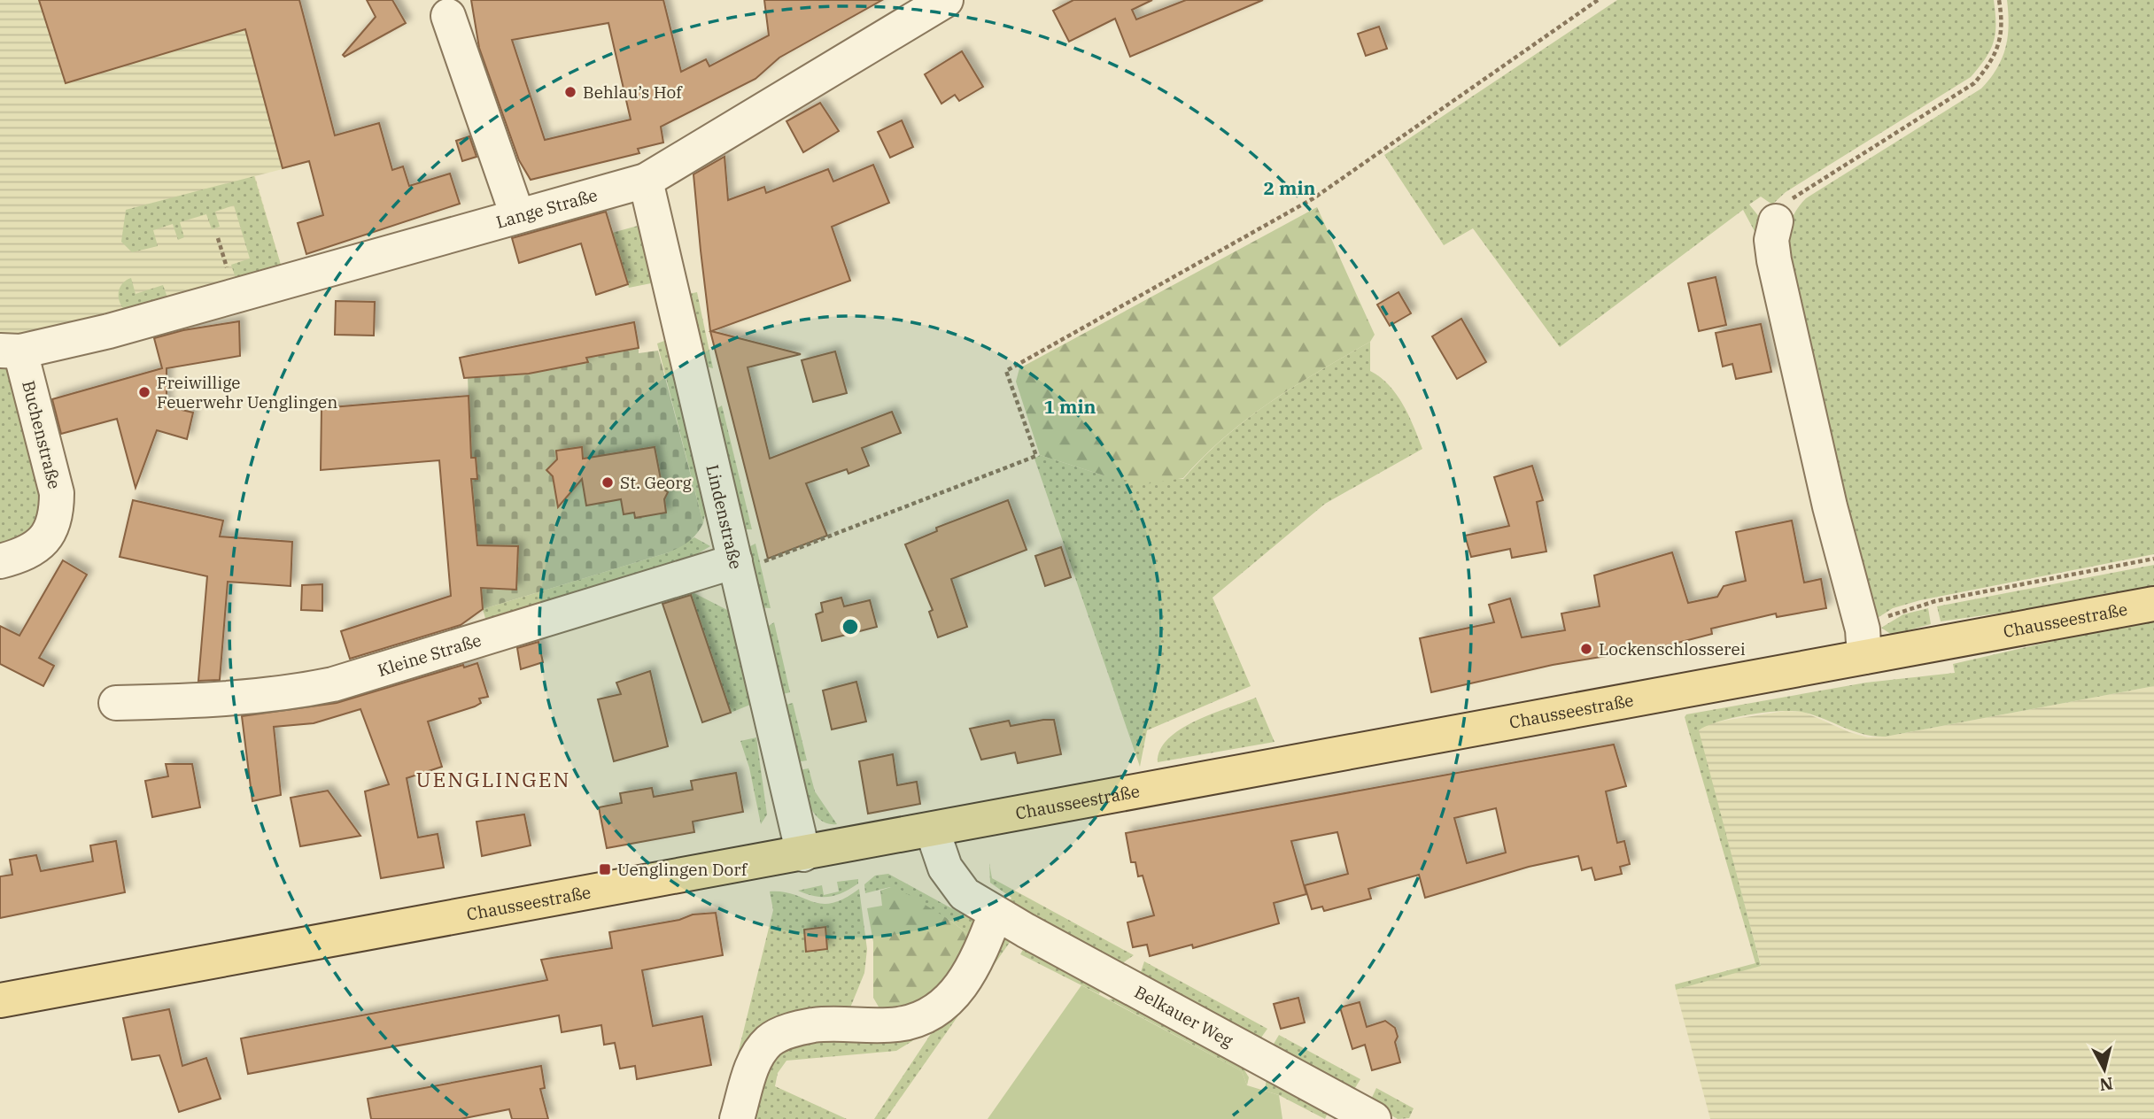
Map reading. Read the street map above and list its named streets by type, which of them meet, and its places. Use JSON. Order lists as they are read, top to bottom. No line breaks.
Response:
{"streets":{"main road":["Chausseestraße"],"street":["Lange Straße","Buchenstraße","Lindenstraße","Kleine Straße","Belkauer Weg"]},"crossings":[["Lange Straße","Buchenstraße"],["Lange Straße","Lindenstraße"],["Lindenstraße","Chausseestraße"],["Lindenstraße","Kleine Straße"],["Chausseestraße","Belkauer Weg"]],"districts":["UENGLINGEN"],"places":{"other":["Behlau’s Hof","Freiwillige Feuerwehr Uenglingen","St. Georg","Lockenschlosserei"],"transit":["Uenglingen Dorf"]},"north":"bottom","rings":["2 min","1 min"]}
